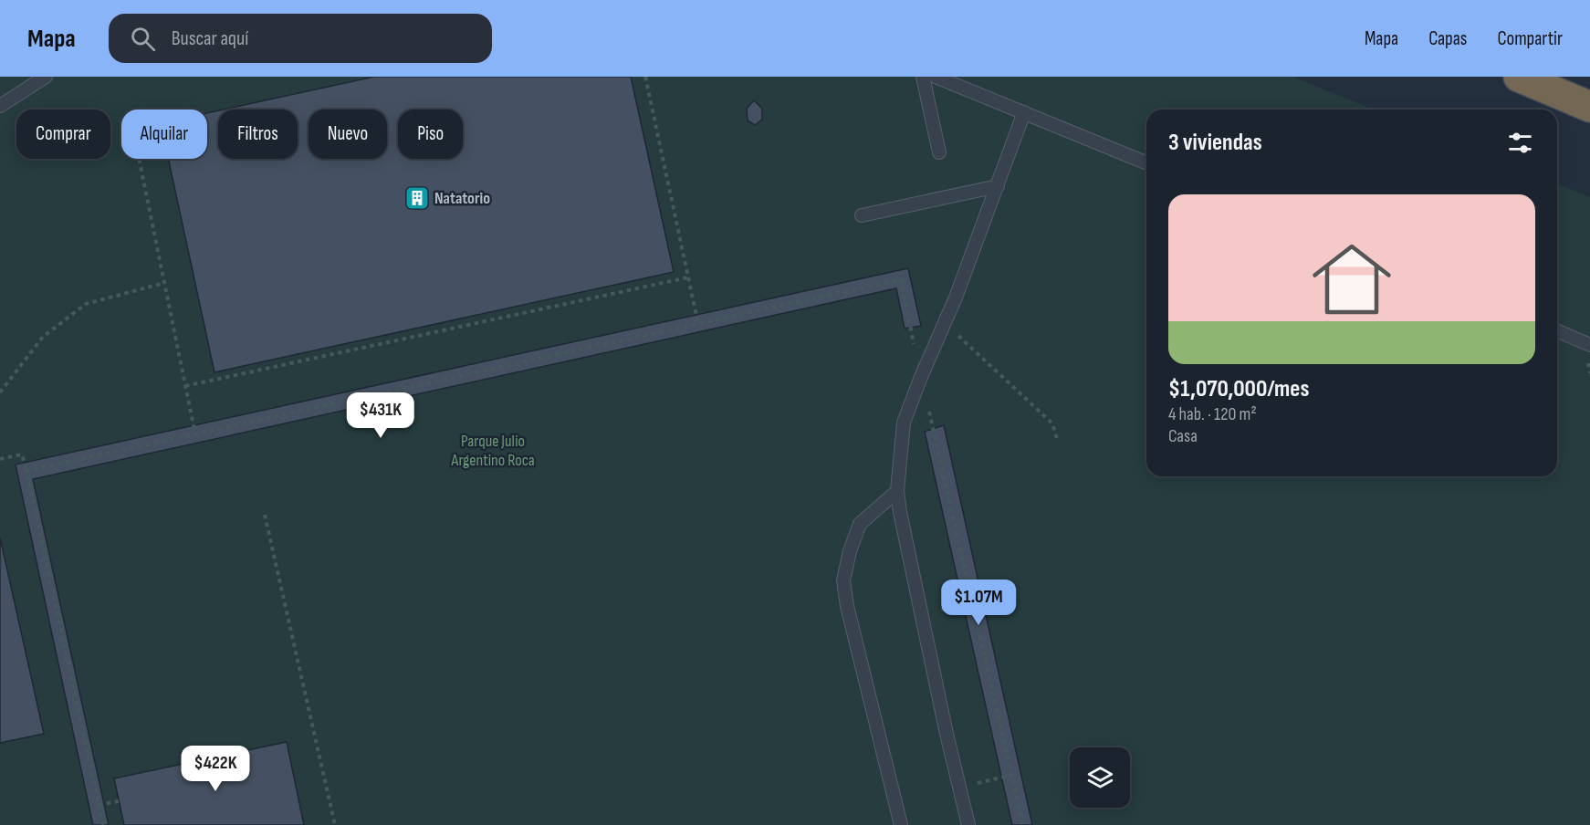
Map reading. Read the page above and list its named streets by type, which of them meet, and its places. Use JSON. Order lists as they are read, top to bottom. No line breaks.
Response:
{"parks":["Parque Julio Argentino Roca"],"places":{"building":["Natatorio"]},"page":{"header":"Mapa","search":"Buscar aquí","nav":["Mapa","Capas","Compartir"],"chip":["Comprar","Alquilar","Filtros","Nuevo","Piso"],"heading":"3 viviendas","list":[{"name":"$1,070,000/mes","note":"4 hab. · 120 m² · Casa"}],"price":["$431K","$1.07M","$422K"]}}
